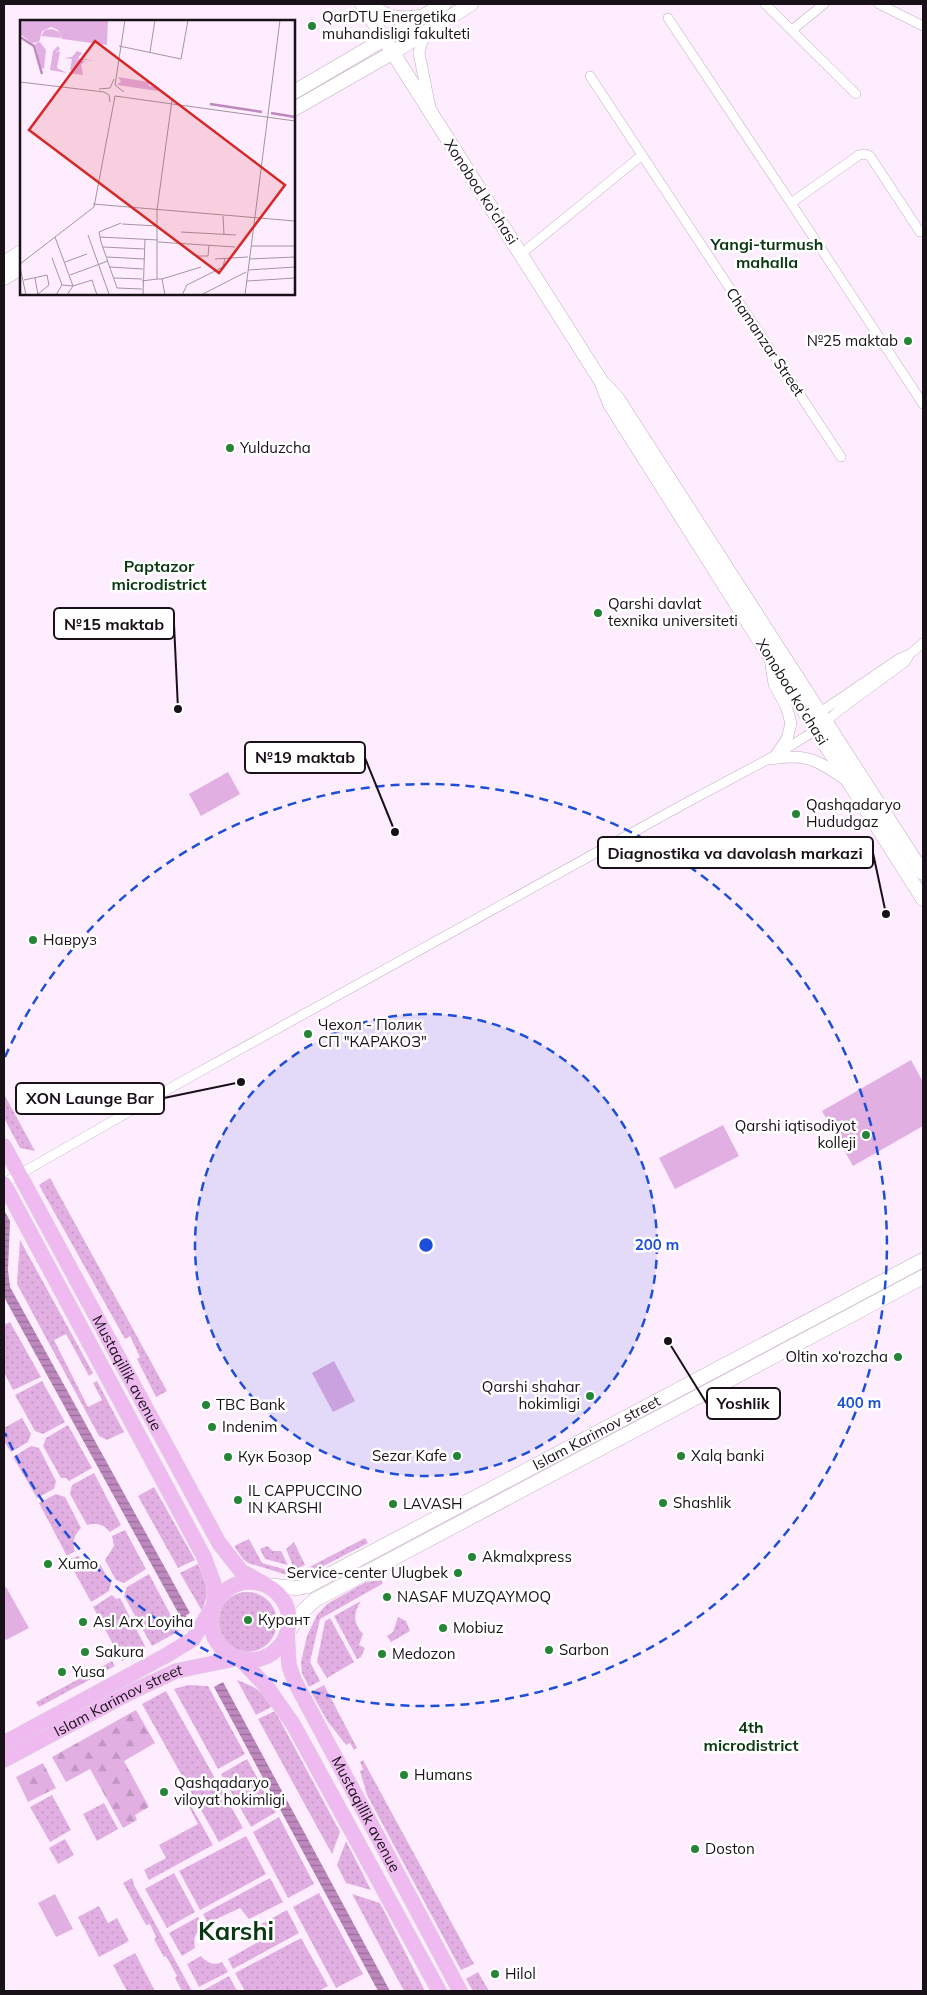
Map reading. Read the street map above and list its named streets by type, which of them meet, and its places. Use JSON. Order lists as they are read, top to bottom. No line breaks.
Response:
{"streets":{"main road":["Xonobod ko'chasi","Mustaqillik avenue","Islam Karimov street"],"street":["Chamanzar Street"]},"crossings":[["Mustaqillik avenue","Islam Karimov street"]],"districts":["Yangi-turmush mahalla","Paрtazor microdistrict","4th microdistrict","Karshi"],"places":["QarDTU Energetika muhandisligi fakulteti","№25 maktab","Yulduzcha","Qarshi davlat texnika universiteti","№15 maktab","Qashqadaryo Hududgaz","№19 maktab","Diagnostika va davolash markazi","Навруз","Чехол - Полик СП \"КАРАКОЗ\"","XON Launge Bar","Qarshi iqtisodiyot kolleji","Yoshlik","Oltin xo‘rozcha","Qarshi shahar hokimligi","TBC Bank","Indenim","Sezar Kafe","Xalq banki","Кук Бозор","IL CAPPUCCINO IN KARSHI","Shashlik","LAVASH","Akmalxpress","Xumo","Service-center Ulugbek","NASAF MUZQAYMOQ","Курант","Asl Arx Loyiha","Mobiuz","Sarbon","Sakura","Medozon","Yusa","Humans","Qashqadaryo viloyat hokimligi","Doston","Hilol"],"rings":["200 m","400 m"]}
